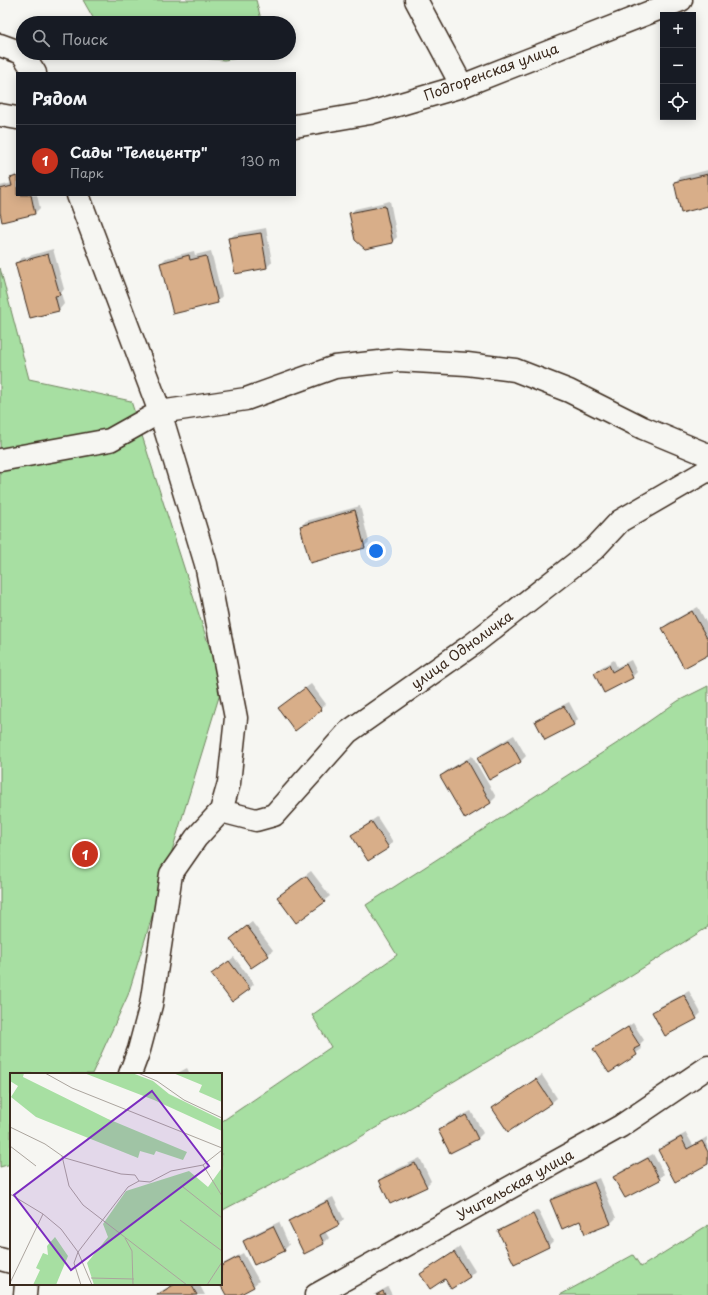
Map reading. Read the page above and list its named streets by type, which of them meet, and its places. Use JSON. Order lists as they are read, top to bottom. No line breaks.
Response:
{"streets":{"street":["Подгоренская улица","улица Одноличка","Учительская улица"]},"page":{"map_buttons":["+","−"],"search":"Поиск","heading":"Рядом","list":[{"mark":"1","name":"Сады \"Телецентр\"","note":"Парк","value":"130 m"}],"pins":"1"}}
